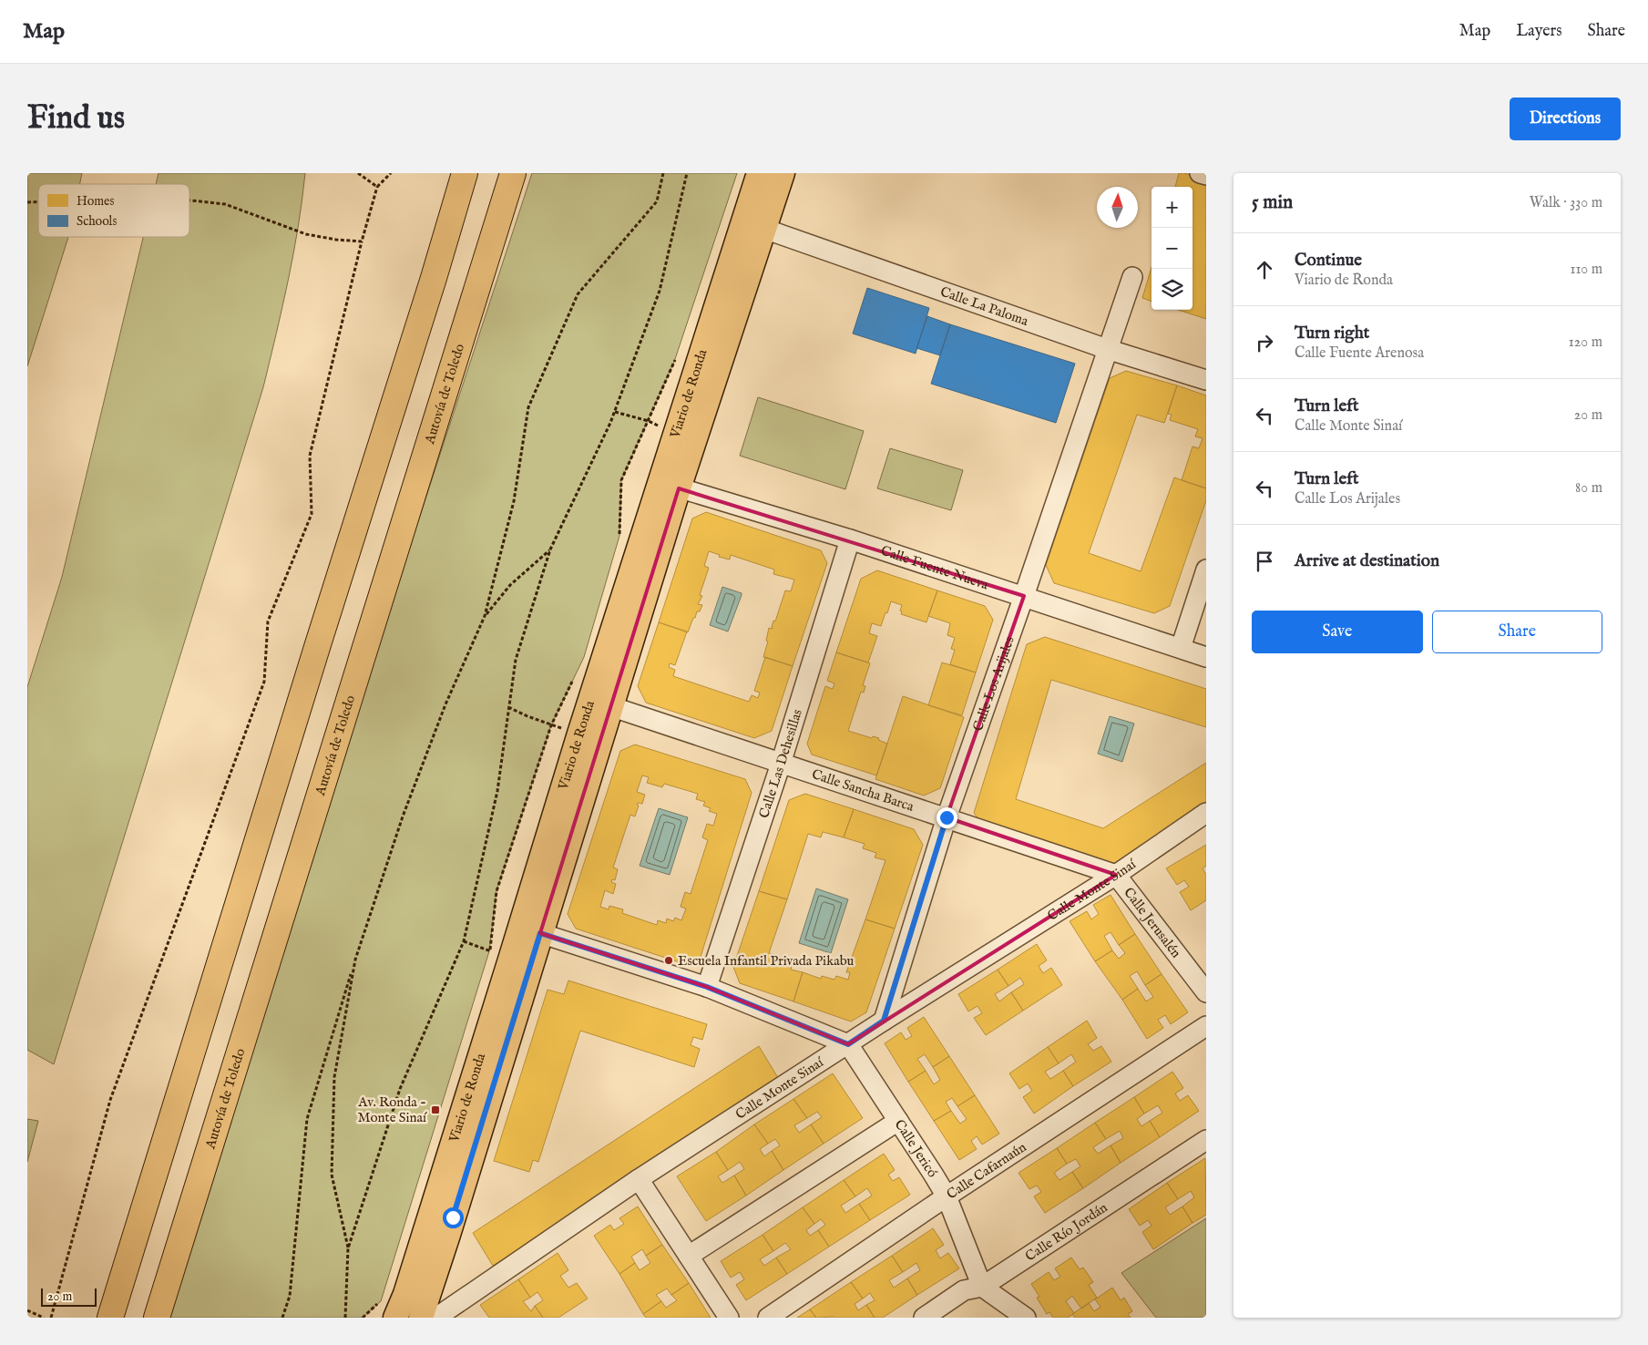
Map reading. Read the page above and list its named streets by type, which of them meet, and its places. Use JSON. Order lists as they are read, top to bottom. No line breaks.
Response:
{"streets":{"highway":["Autovía de Toledo"],"main road":["Viario de Ronda"],"street":["Calle La Paloma","Calle Fuente Nueva","Calle Los Arijales","Calle Las Dehesillas","Calle Sancha Barca","Calle Monte Sinaí","Calle Jerusalén","Calle Jericó","Calle Cafarnaún","Calle Río Jordán"]},"crossings":[["Calle La Paloma","Viario de Ronda"],["Calle La Paloma","Calle Los Arijales"],["Viario de Ronda","Calle Fuente Nueva"],["Viario de Ronda","Calle Sancha Barca"],["Calle Fuente Nueva","Calle Los Arijales"],["Calle Fuente Nueva","Calle Las Dehesillas"],["Calle Los Arijales","Calle Sancha Barca"],["Calle Los Arijales","Calle Monte Sinaí"],["Calle Las Dehesillas","Calle Sancha Barca"],["Calle Sancha Barca","Calle Monte Sinaí"],["Calle Sancha Barca","Calle Jerusalén"],["Calle Monte Sinaí","Calle Jerusalén"],["Calle Monte Sinaí","Calle Jericó"],["Calle Jericó","Calle Cafarnaún"],["Calle Jericó","Calle Río Jordán"]],"places":{"other":["Escuela Infantil Privada Pikabu"],"transit":["Av. Ronda - Monte Sinaí"]},"legend":["Homes","Schools"],"scale_bar":"20 m","north":"top","page":{"header":"Map","nav":["Map","Layers","Share"],"buttons":["Directions",["Save","Share"]],"title":"Find us","heading":["5 min","Walk · 330 m"],"map_buttons":["+","−"],"list":[["Continue","Viario de Ronda","110 m"],["Turn right","Calle Fuente Arenosa","120 m"],["Turn left","Calle Monte Sinaí","20 m"],["Turn left","Calle Los Arijales","80 m"],"Arrive at destination"],"scale":"20 m"}}
